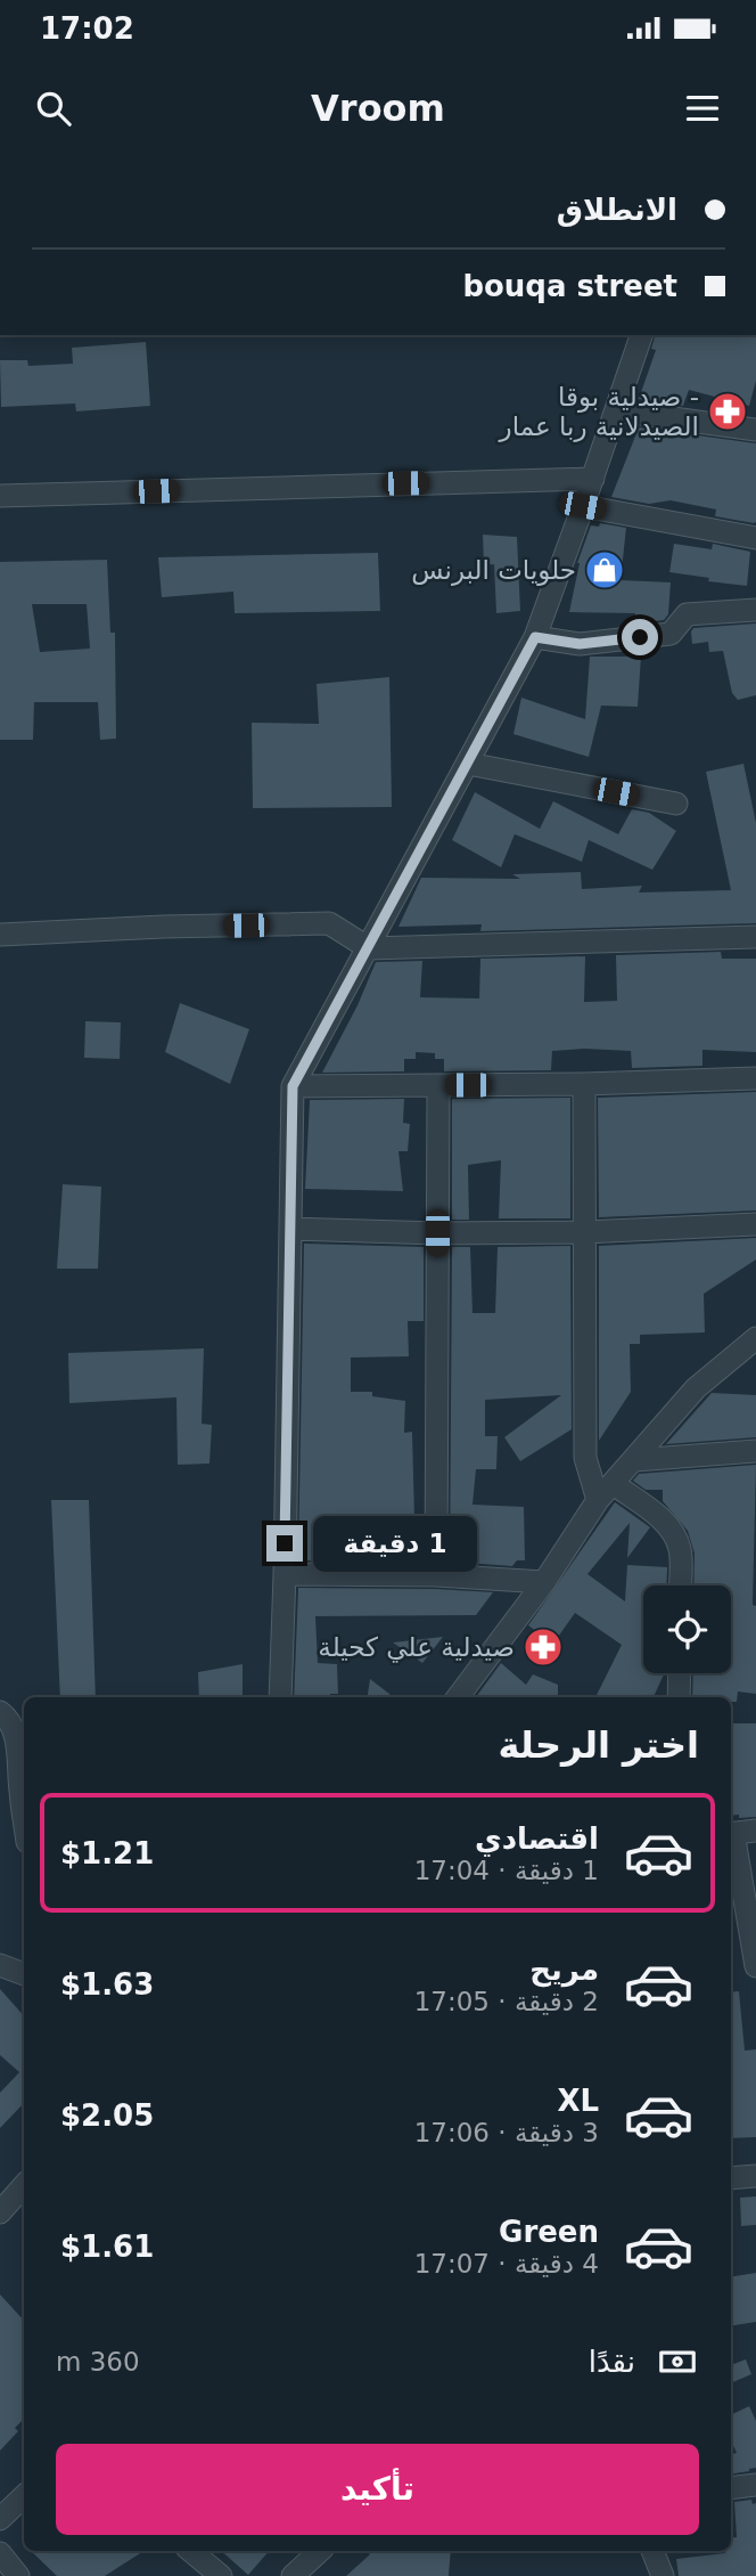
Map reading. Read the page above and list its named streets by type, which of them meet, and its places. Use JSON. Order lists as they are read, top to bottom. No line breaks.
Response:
{"places":{"pharmacy":["صيدلية بوقا - الصيدلانية ربا عمار","صيدلية علي كحيلة"],"shop":["حلويات البرنس"]},"page":{"status":"17:02","header":"Vroom","banner":["الانطلاق","bouqa street"],"bubble":"1 دقيقة","heading":"اختر الرحلة","list":[{"name":"اقتصادي","note":"1 دقيقة · 17:04","value":"$1.21"},{"name":"مريح","note":"2 دقيقة · 17:05","value":"$1.63"},{"name":"XL","note":"3 دقيقة · 17:06","value":"$2.05"},{"name":"Green","note":"4 دقيقة · 17:07","value":"$1.61"}],"pay":["نقدًا","360 m"],"buttons":"تأكيد"}}
